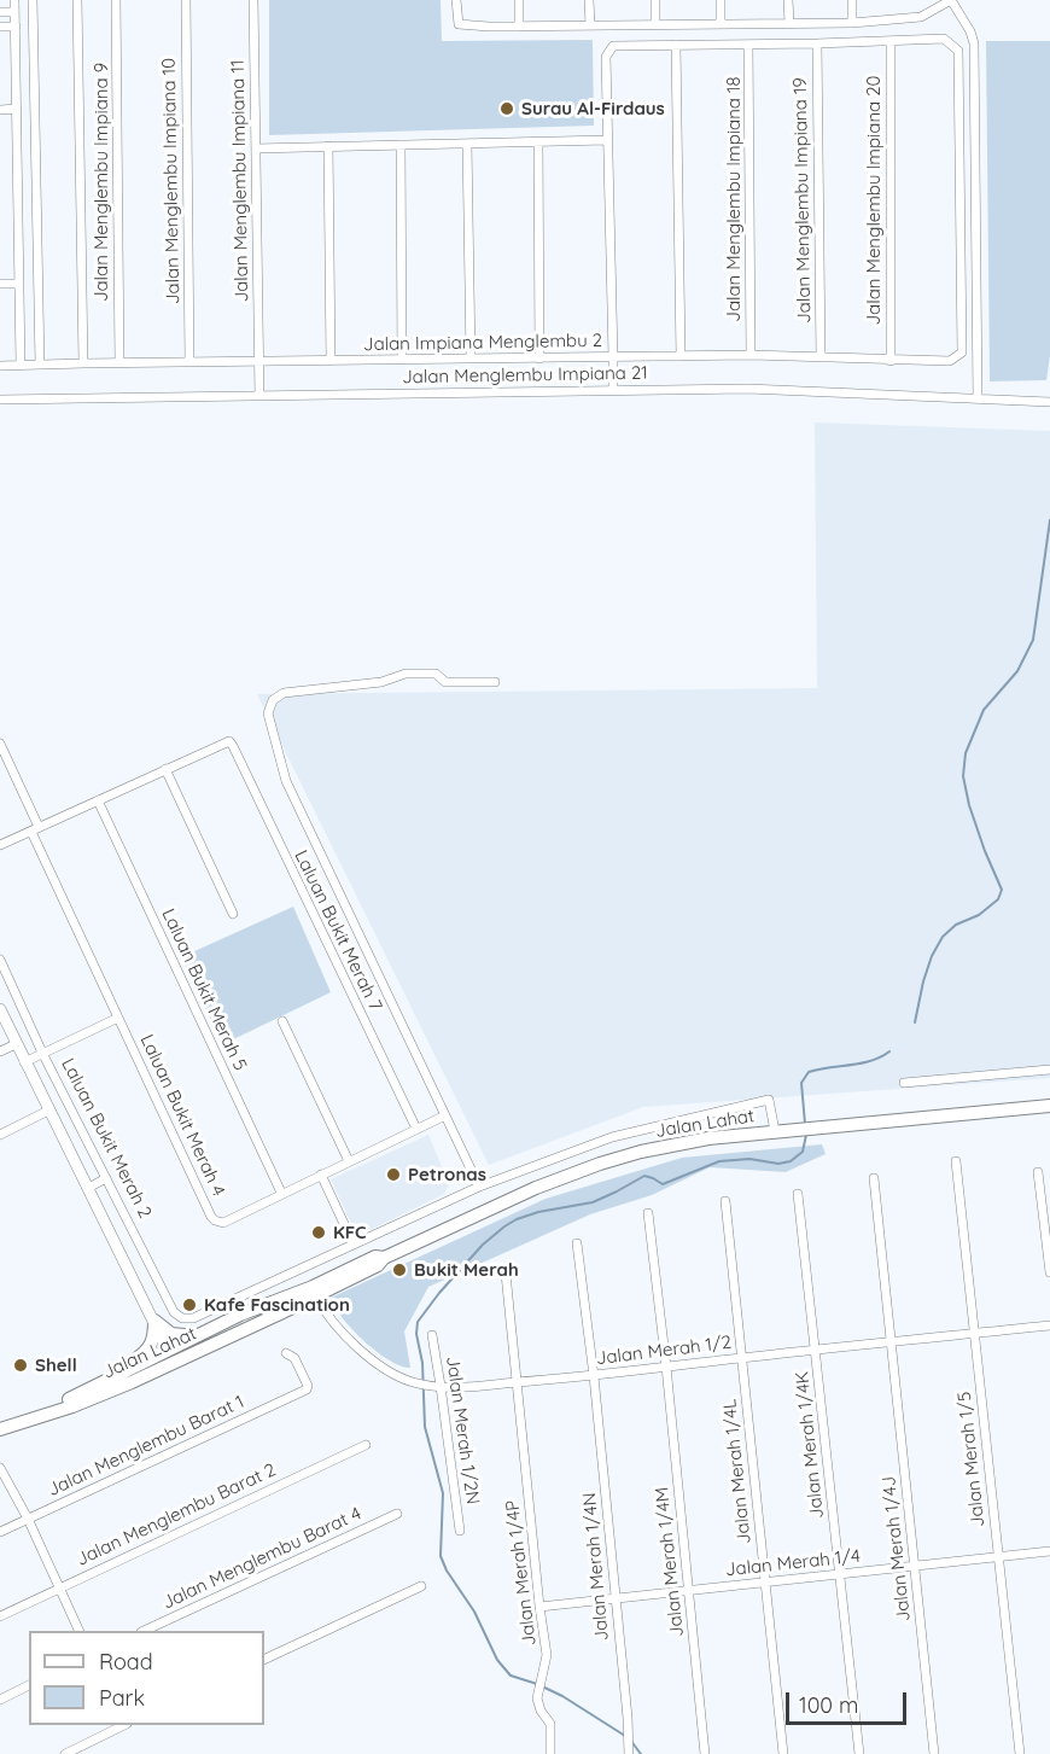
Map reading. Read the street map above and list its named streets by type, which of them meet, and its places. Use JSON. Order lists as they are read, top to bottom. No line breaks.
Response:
{"streets":{"main road":["Jalan Lahat"],"street":["Jalan Menglembu Impiana 10","Jalan Menglembu Impiana 11","Jalan Menglembu Impiana 9","Jalan Menglembu Impiana 18","Jalan Menglembu Impiana 19","Jalan Menglembu Impiana 20","Jalan Impiana Menglembu 2","Jalan Menglembu Impiana 21","Laluan Bukit Merah 7","Laluan Bukit Merah 5","Laluan Bukit Merah 4","Laluan Bukit Merah 2","Jalan Merah 1/2","Jalan Merah 1/2N","Jalan Merah 1/4K","Jalan Menglembu Barat 1","Jalan Merah 1/5","Jalan Merah 1/4L","Jalan Menglembu Barat 2","Jalan Merah 1/4J","Jalan Menglembu Barat 4","Jalan Merah 1/4M","Jalan Merah 1/4","Jalan Merah 1/4N","Jalan Merah 1/4P"]},"crossings":[["Jalan Menglembu Impiana 10","Jalan Impiana Menglembu 2"],["Jalan Menglembu Impiana 11","Jalan Impiana Menglembu 2"],["Jalan Menglembu Impiana 11","Jalan Menglembu Impiana 21"],["Jalan Menglembu Impiana 9","Jalan Impiana Menglembu 2"],["Jalan Menglembu Impiana 18","Jalan Impiana Menglembu 2"],["Jalan Menglembu Impiana 19","Jalan Impiana Menglembu 2"],["Jalan Menglembu Impiana 20","Jalan Impiana Menglembu 2"],["Laluan Bukit Merah 7","Laluan Bukit Merah 4"],["Laluan Bukit Merah 5","Laluan Bukit Merah 4"],["Jalan Lahat","Jalan Merah 1/2"],["Jalan Merah 1/2","Jalan Merah 1/2N"],["Jalan Merah 1/2","Jalan Merah 1/4K"],["Jalan Merah 1/2","Jalan Merah 1/5"],["Jalan Merah 1/2","Jalan Merah 1/4L"],["Jalan Merah 1/2","Jalan Merah 1/4J"],["Jalan Merah 1/2","Jalan Merah 1/4M"],["Jalan Merah 1/2","Jalan Merah 1/4N"],["Jalan Merah 1/2","Jalan Merah 1/4P"],["Jalan Merah 1/4K","Jalan Merah 1/4"],["Jalan Merah 1/5","Jalan Merah 1/4"],["Jalan Merah 1/4L","Jalan Merah 1/4"],["Jalan Merah 1/4J","Jalan Merah 1/4"],["Jalan Merah 1/4M","Jalan Merah 1/4"],["Jalan Merah 1/4","Jalan Merah 1/4N"],["Jalan Merah 1/4","Jalan Merah 1/4P"]],"places":["Surau Al-Firdaus","Petronas","KFC","Bukit Merah","Kafe Fascination","Shell"],"legend":["Road","Park"],"scale_bar":"100 m"}
